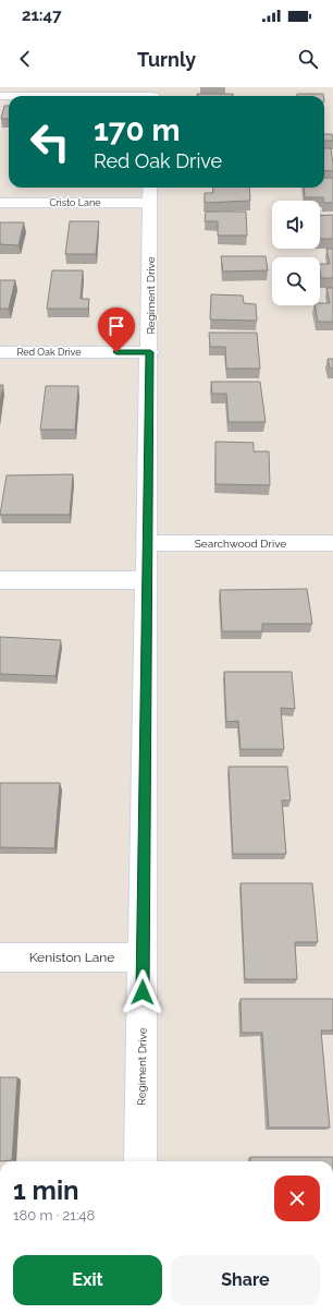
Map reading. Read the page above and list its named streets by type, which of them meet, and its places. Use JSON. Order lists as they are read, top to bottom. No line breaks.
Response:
{"streets":{"street":["Cristo Lane","Regiment Drive","Red Oak Drive","Searchwood Drive","Keniston Lane"]},"crossings":[["Cristo Lane","Regiment Drive"],["Regiment Drive","Red Oak Drive"],["Regiment Drive","Searchwood Drive"],["Regiment Drive","Keniston Lane"]],"page":{"status":"21:47","header":"Turnly","turn":["170 m","Red Oak Drive"],"heading":["1 min","180 m · 21:48"],"buttons":["Exit","Share"]}}
